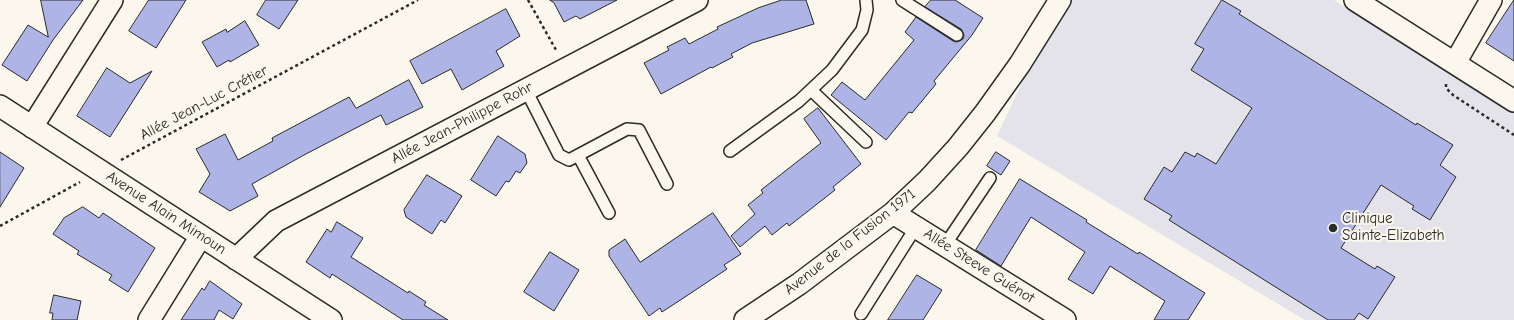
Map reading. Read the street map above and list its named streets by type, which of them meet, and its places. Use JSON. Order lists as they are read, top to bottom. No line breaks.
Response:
{"streets":{"street":["Allée Jean-Philippe Rohr","Avenue Alain Mimoun","Avenue de la Fusion 1971","Allée Steeve Guénot"],"path":["Allée Jean-Luc Crétier"]},"crossings":[["Allée Jean-Luc Crétier","Avenue Alain Mimoun"],["Allée Jean-Philippe Rohr","Avenue Alain Mimoun"],["Avenue de la Fusion 1971","Allée Steeve Guénot"]],"places":["Clinique Sainte-Elizabeth"]}
